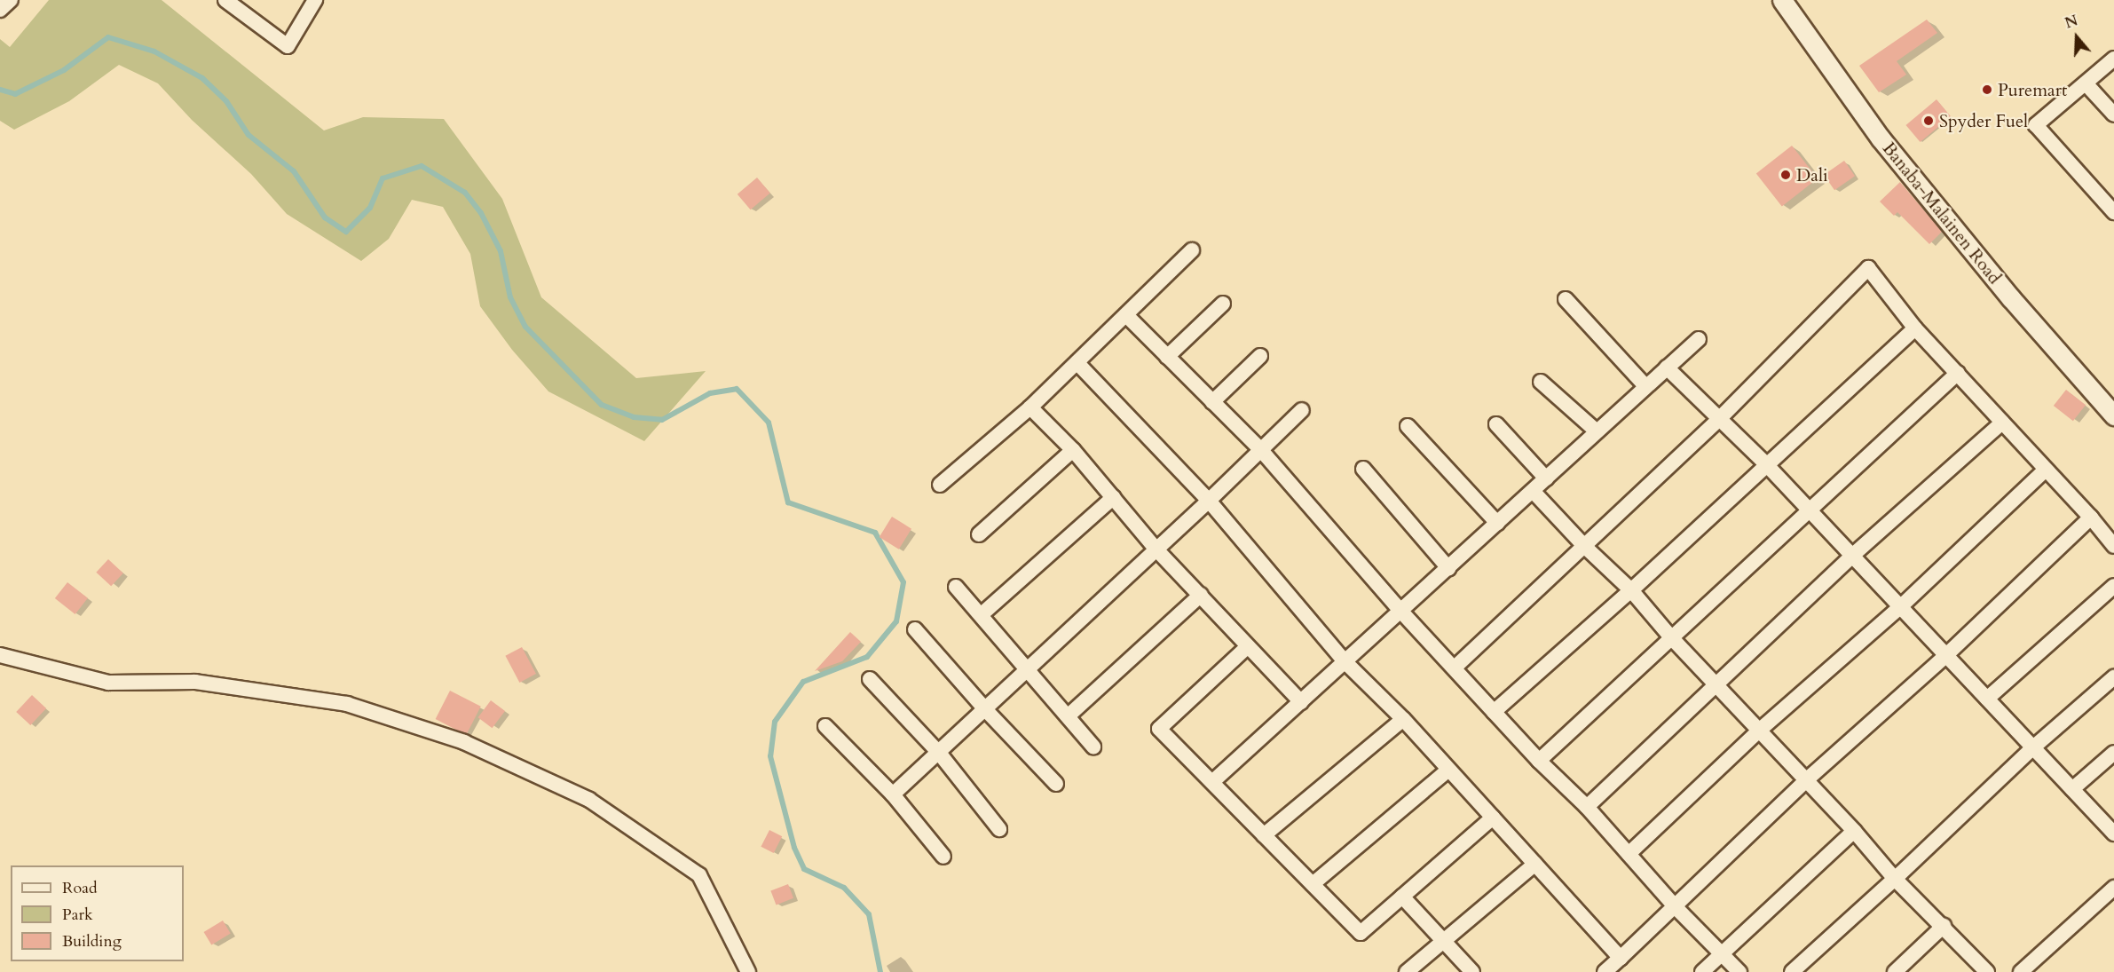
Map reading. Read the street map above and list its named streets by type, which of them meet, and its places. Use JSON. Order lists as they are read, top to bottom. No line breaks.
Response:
{"streets":{"street":["Banaba-Malainen Road"]},"places":["Puremart","Spyder Fuel","Dali"],"legend":["Road","Park","Building"],"north":"top"}
